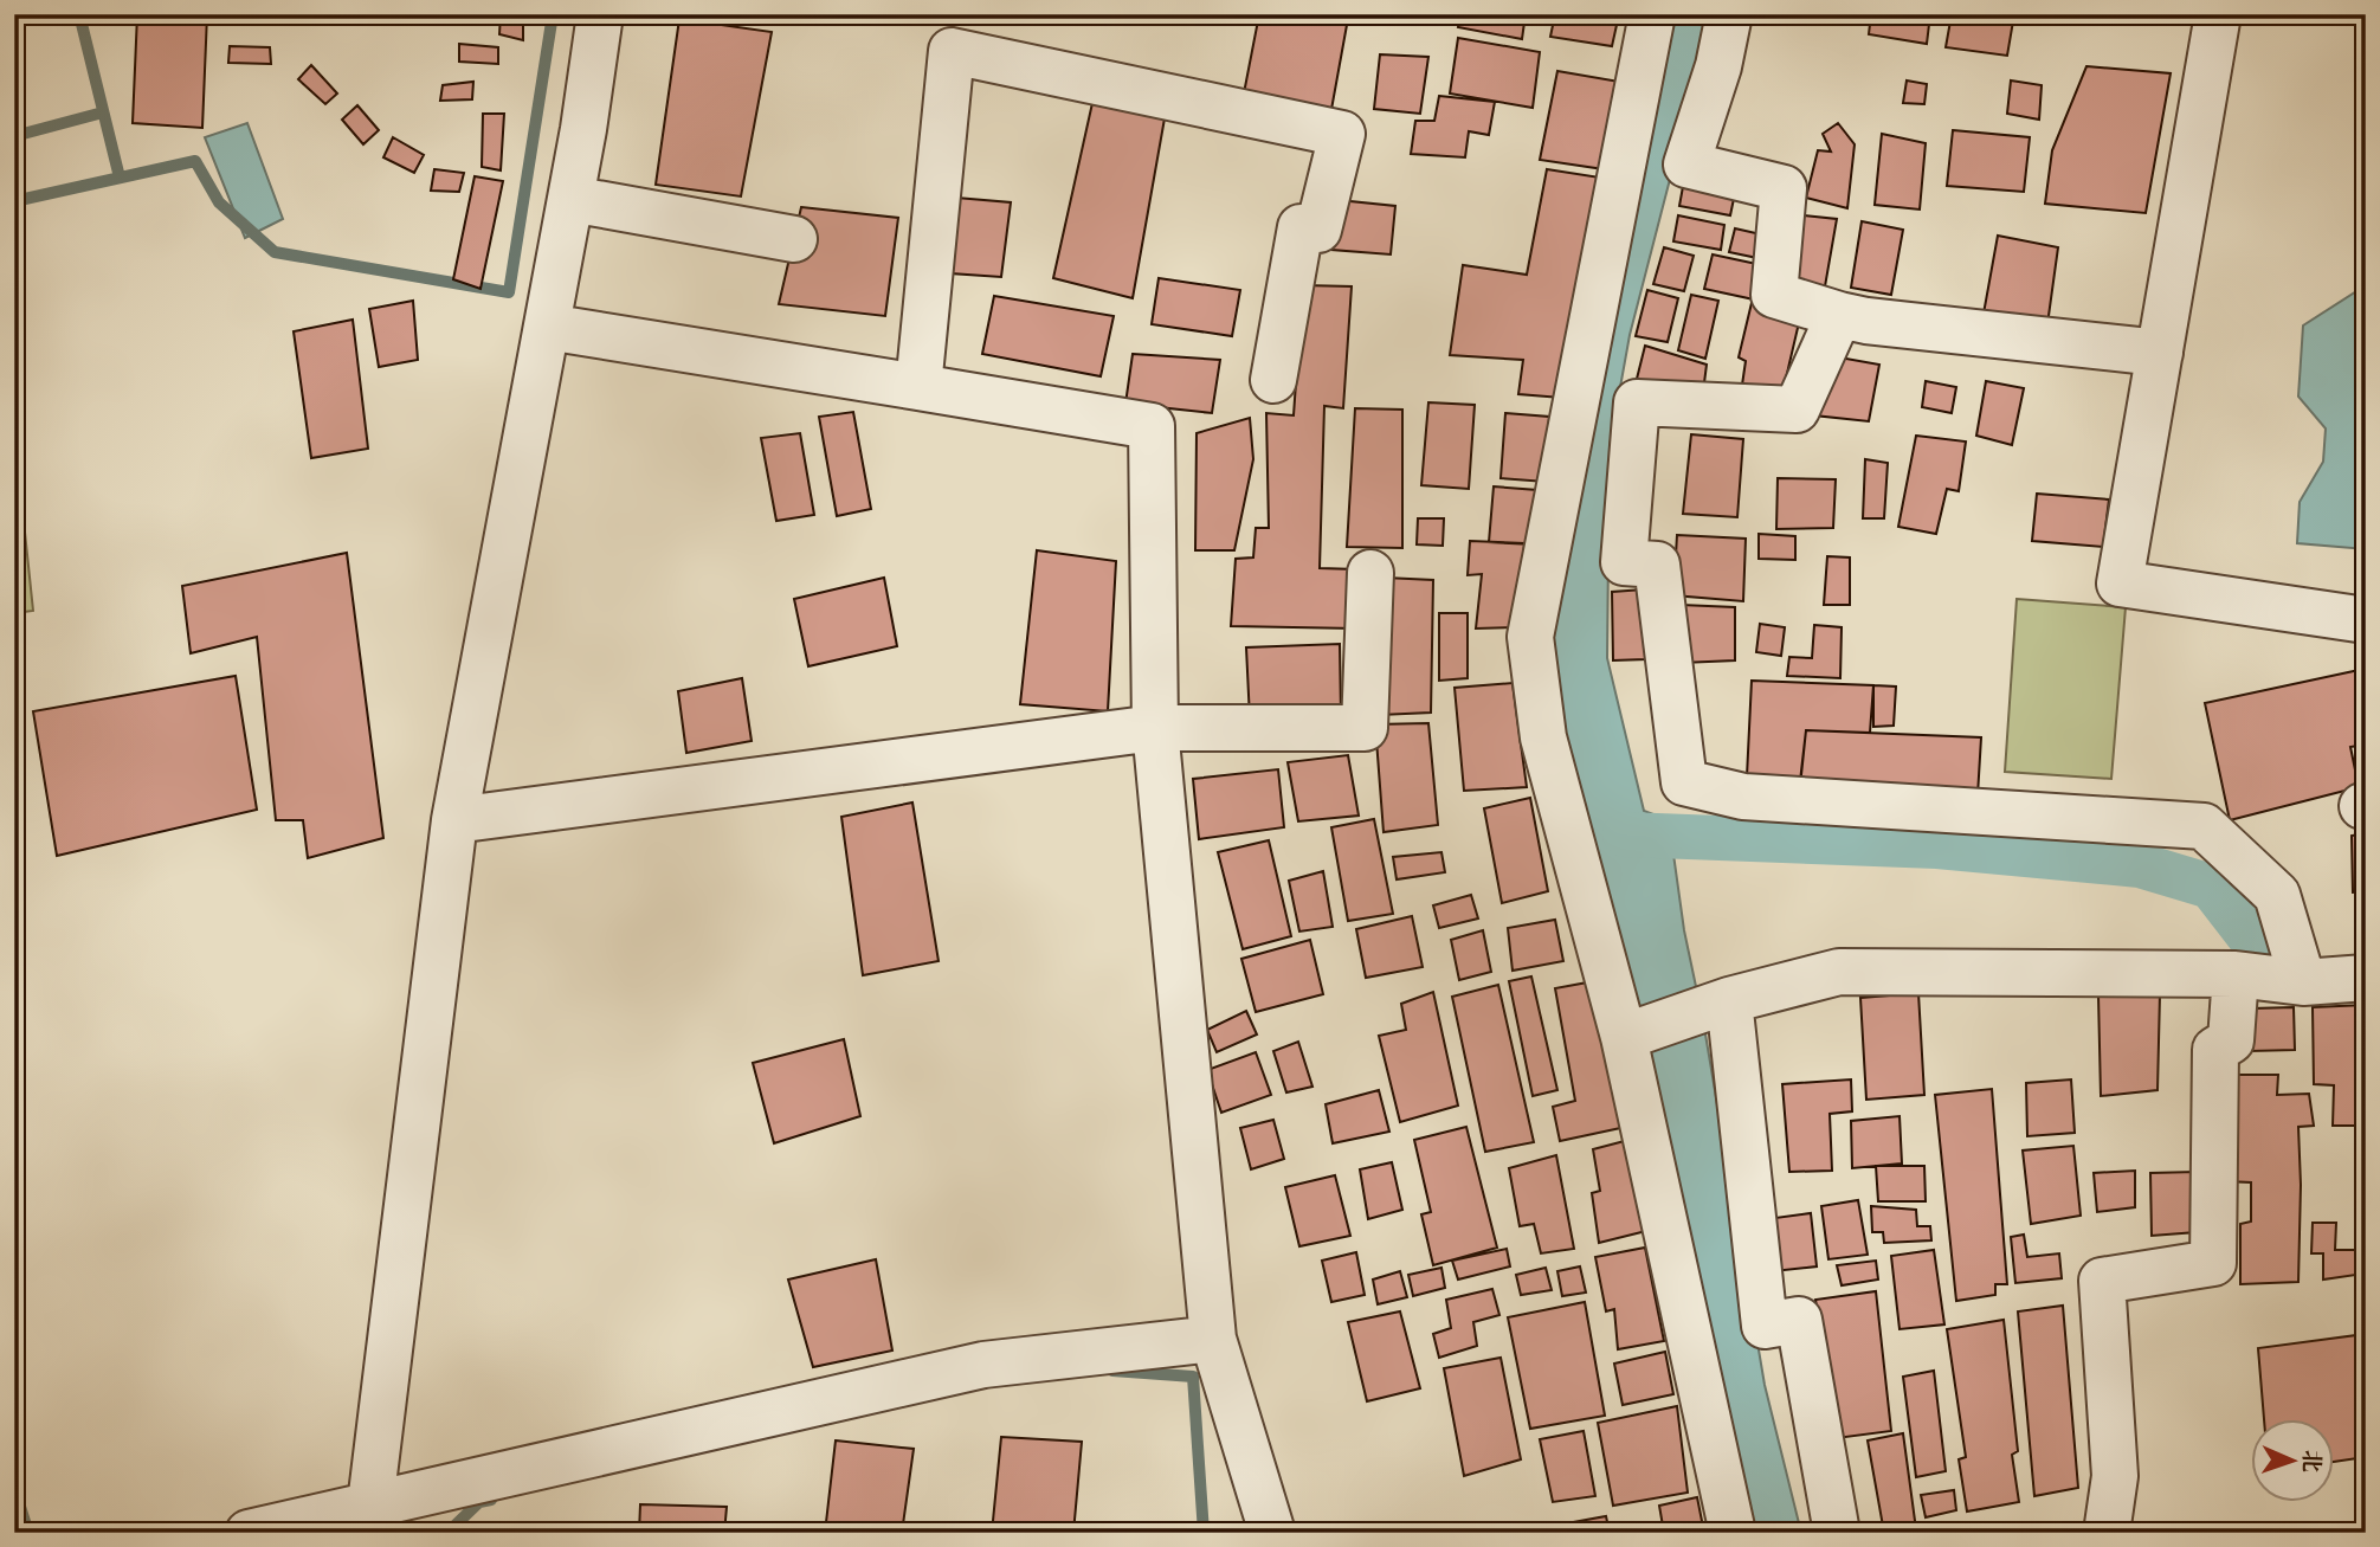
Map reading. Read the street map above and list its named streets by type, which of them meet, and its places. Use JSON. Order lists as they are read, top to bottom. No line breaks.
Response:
{"north":"right"}
